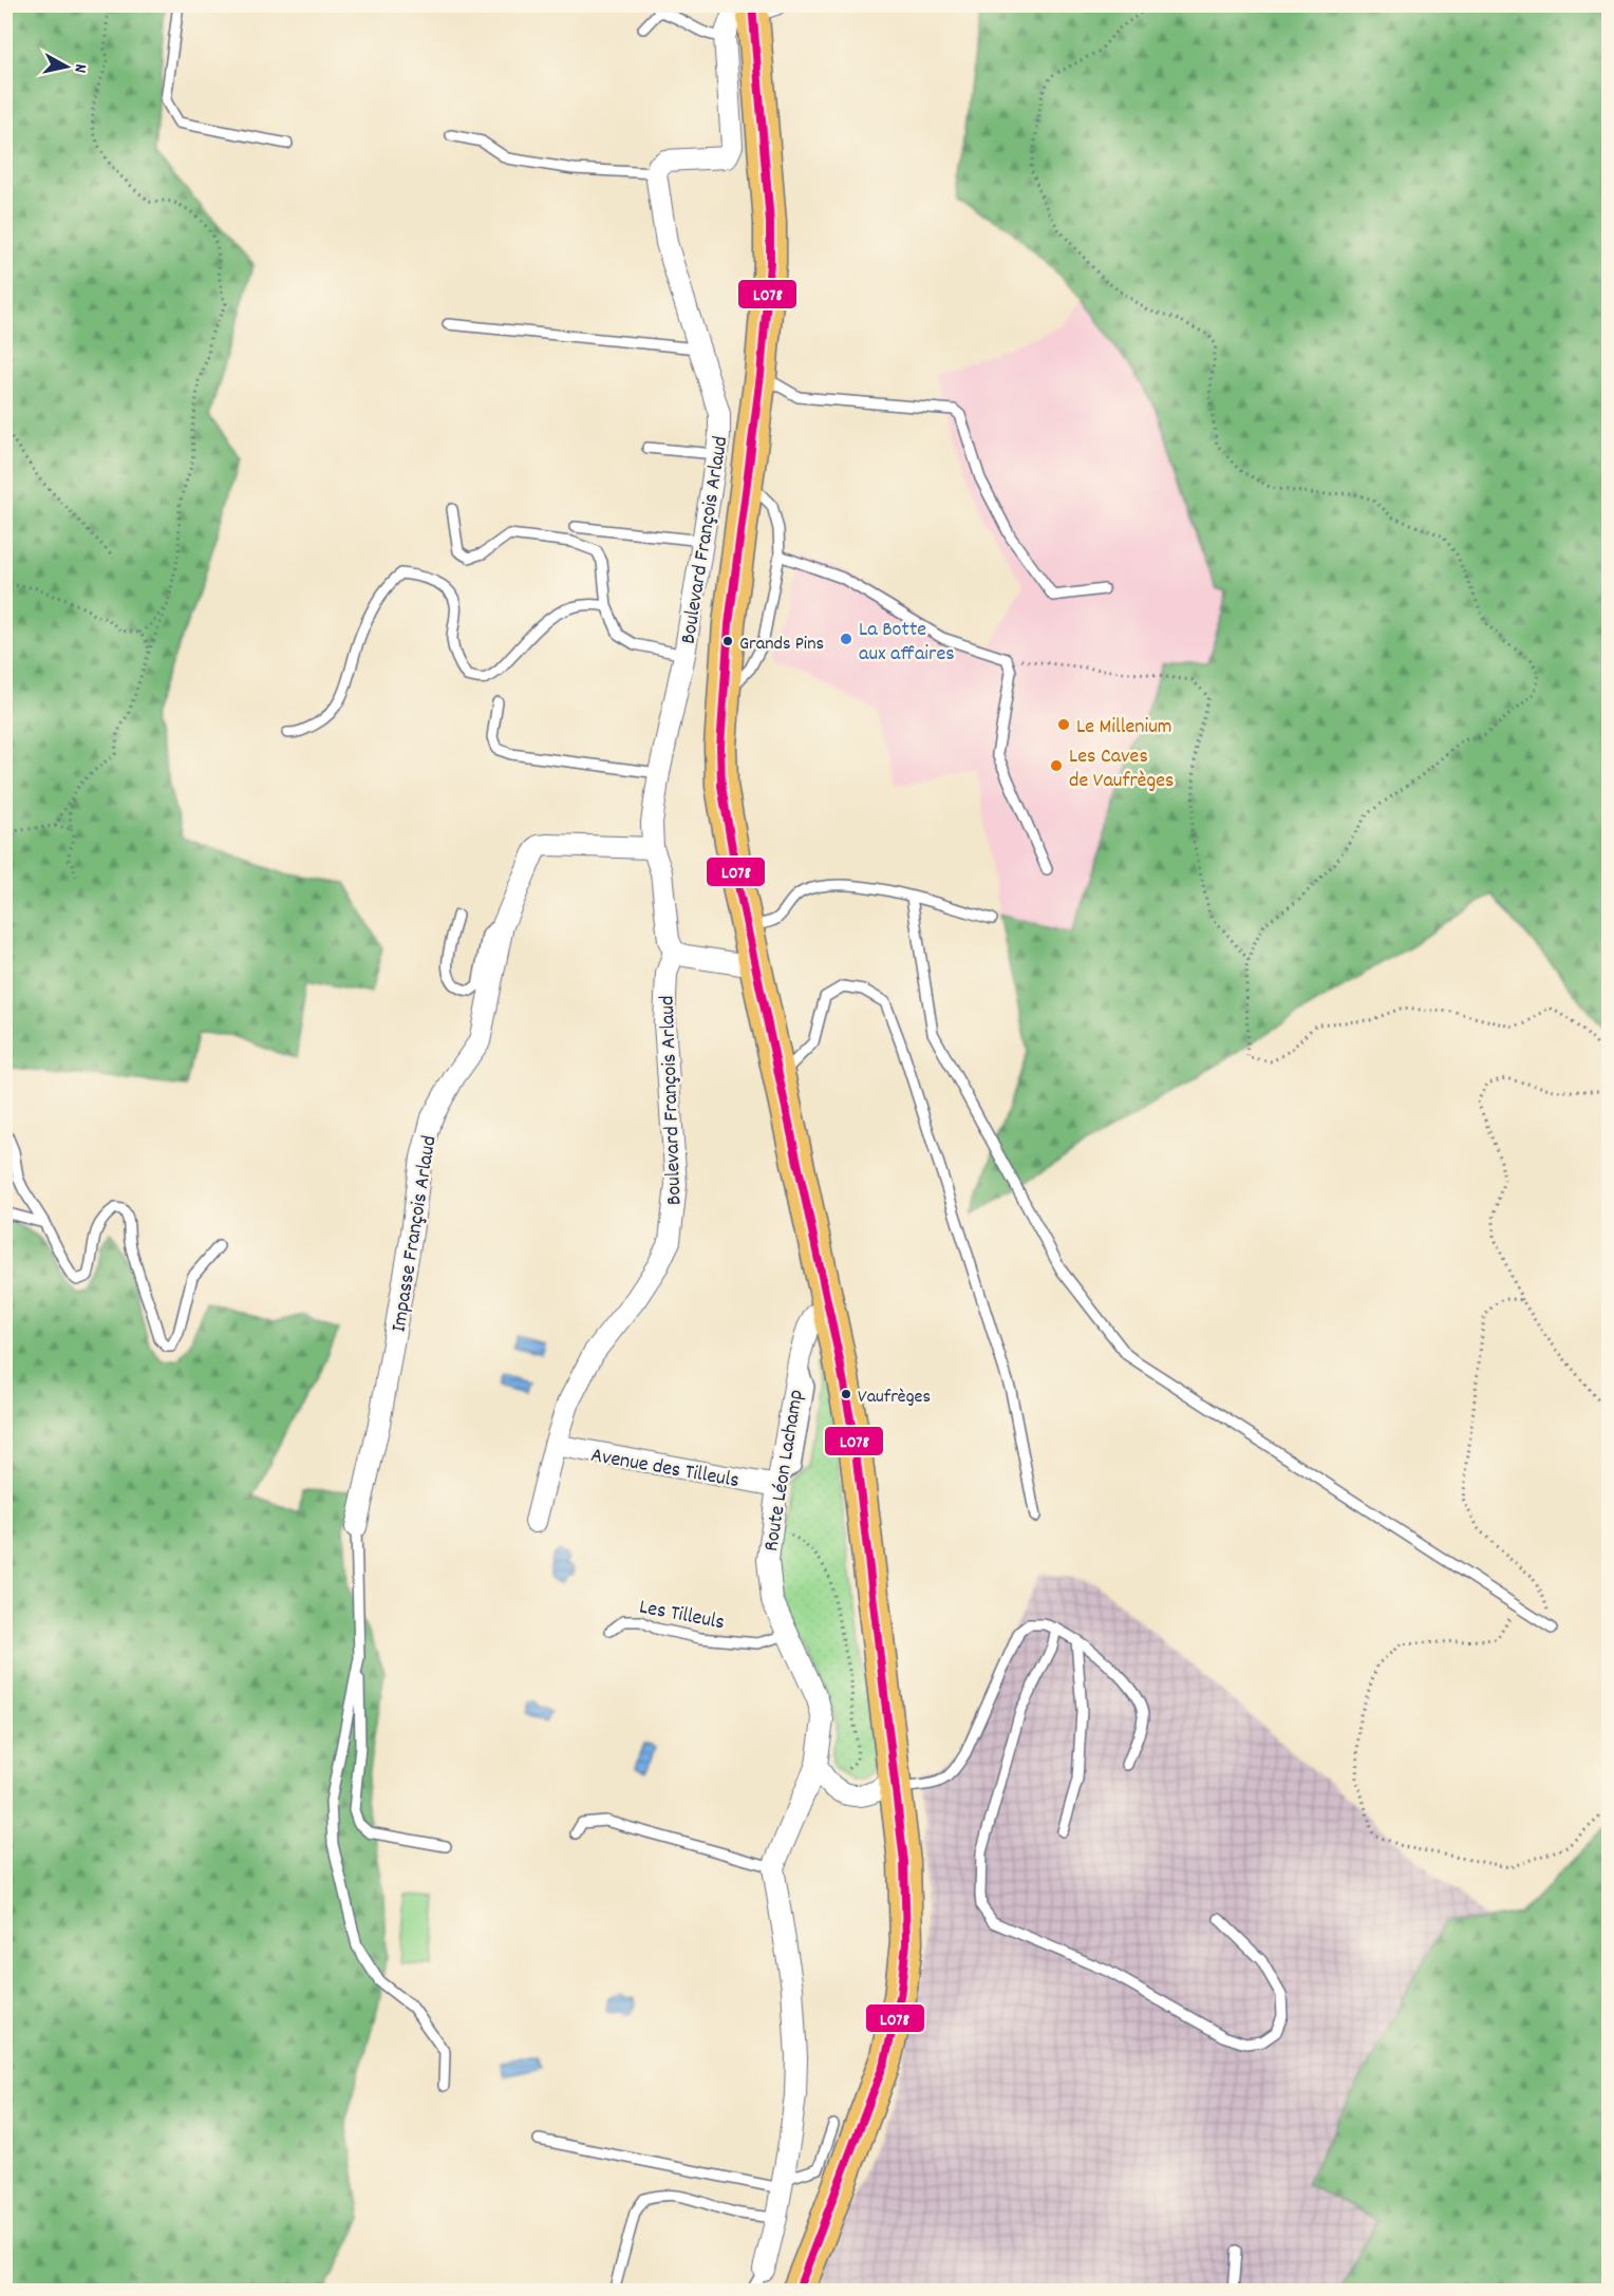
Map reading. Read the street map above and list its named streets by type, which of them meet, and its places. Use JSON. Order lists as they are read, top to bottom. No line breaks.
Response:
{"streets":{"street":["Boulevard François Arlaud","Impasse François Arlaud","Avenue des Tilleuls","Route Léon Lachamp"],"lane":["Les Tilleuls"]},"crossings":[["Boulevard François Arlaud","Impasse François Arlaud"],["Boulevard François Arlaud","Avenue des Tilleuls"],["Avenue des Tilleuls","Route Léon Lachamp"],["Route Léon Lachamp","Les Tilleuls"]],"places":["La Botte aux affaires","Grands Pins","Le Millenium","Les Caves de Vaufrèges","Vaufrèges"],"lines":["transit line L078"],"north":"right"}
